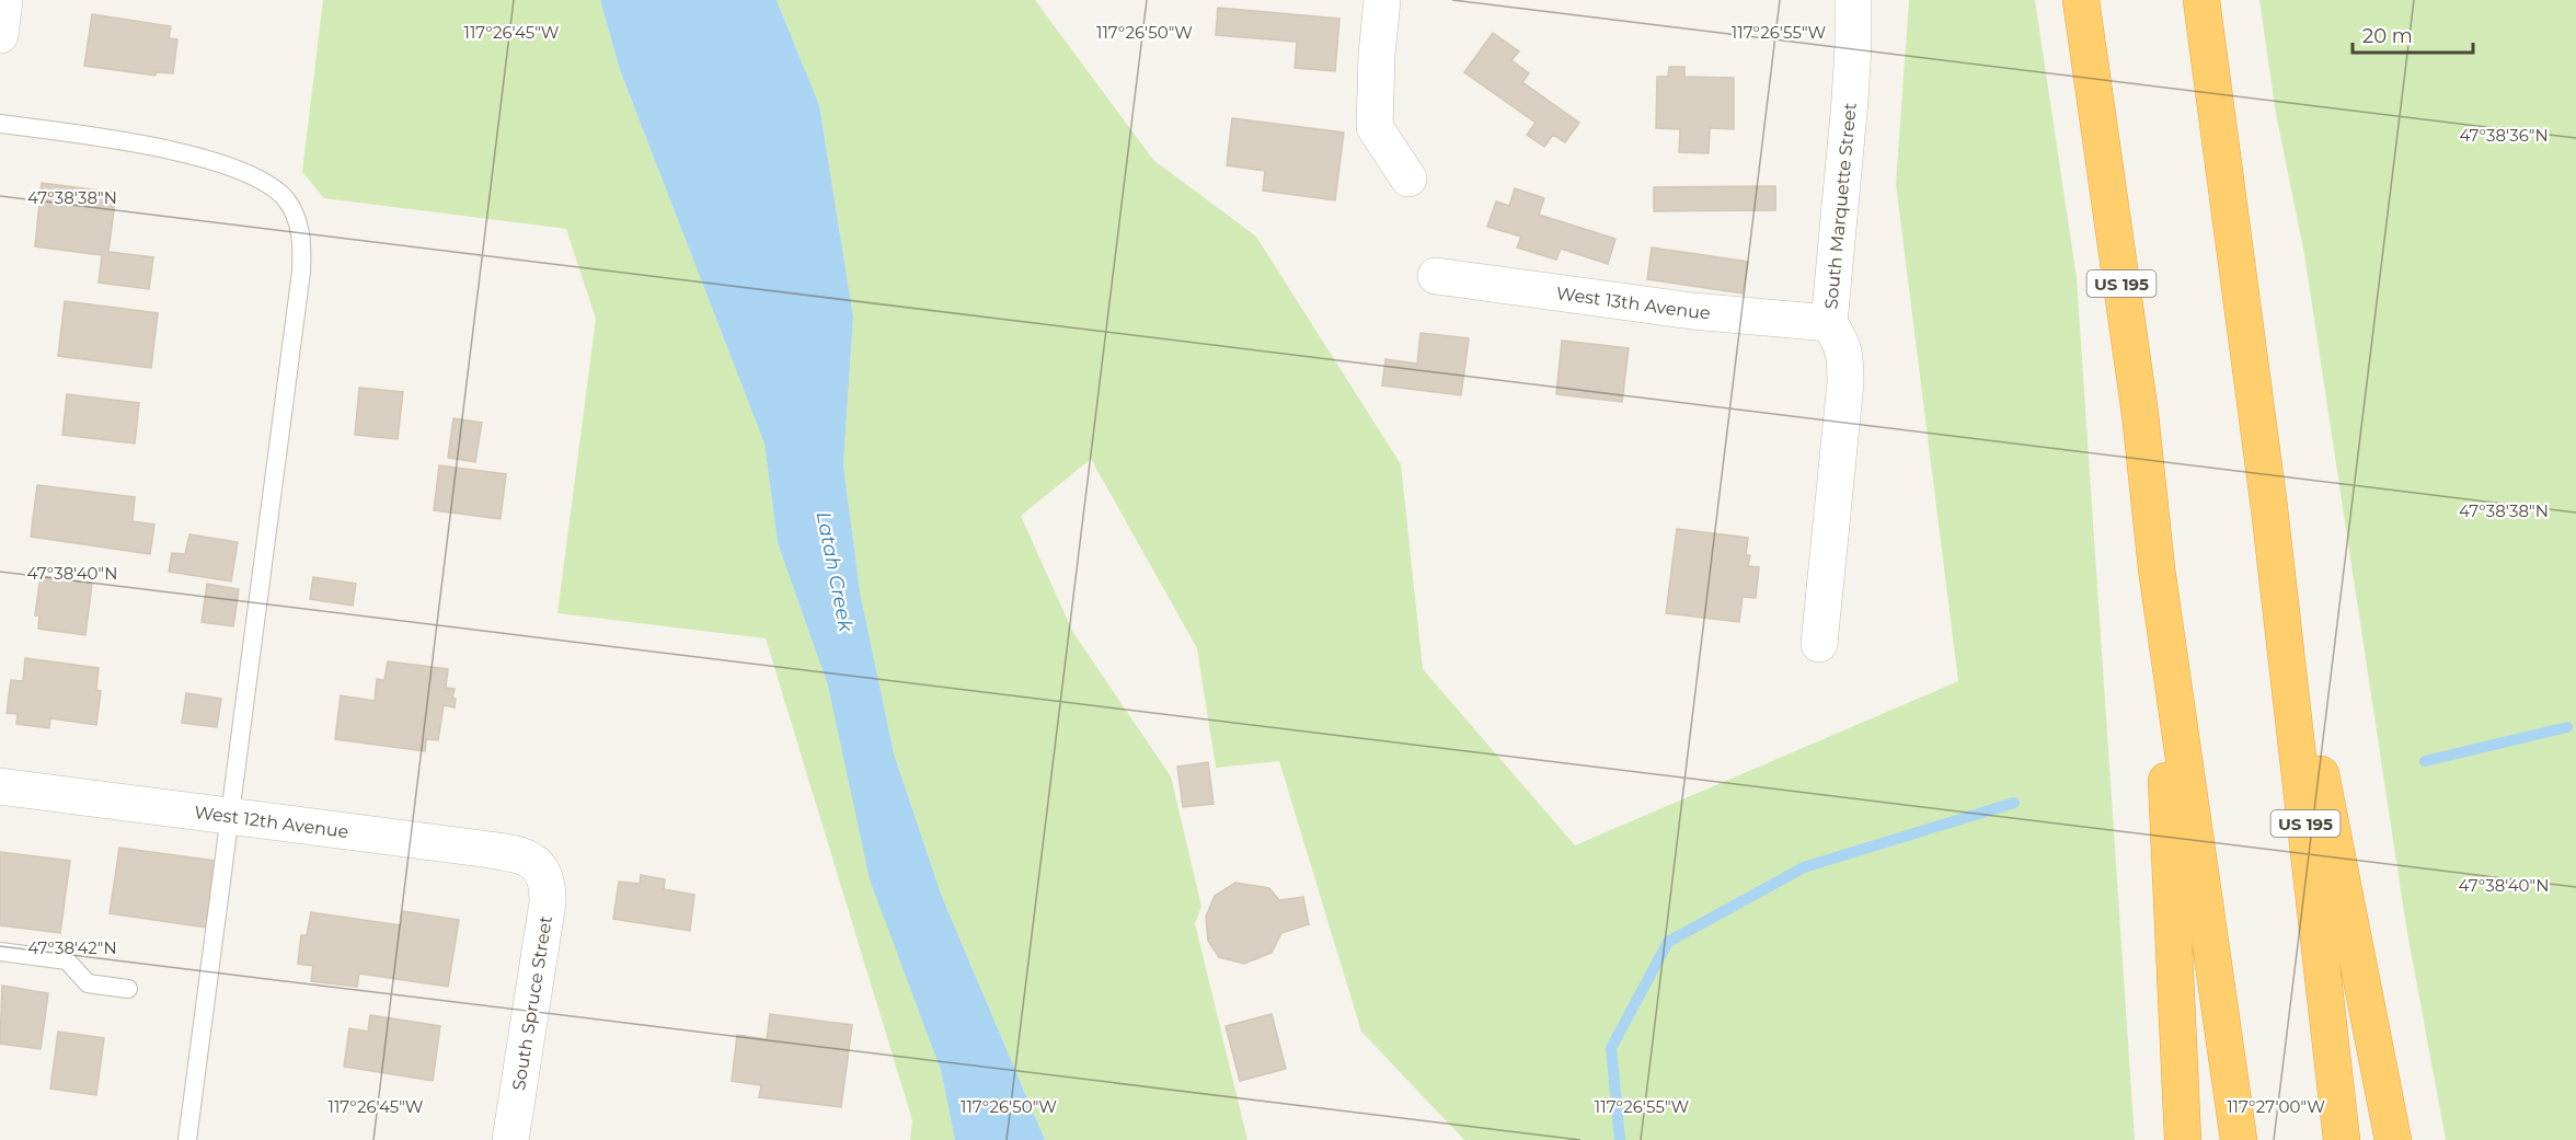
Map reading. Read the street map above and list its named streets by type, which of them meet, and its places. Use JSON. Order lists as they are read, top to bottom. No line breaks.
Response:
{"streets":{"highway":["US 195"],"street":["South Marquette Street","West 13th Avenue","West 12th Avenue","South Spruce Street"]},"crossings":[["South Marquette Street","West 13th Avenue"],["West 12th Avenue","South Spruce Street"]],"water":["Latah Creek"],"scale_bar":"20 m","coordinates":["117°26'45\"W","117°26'50\"W","117°26'55\"W","47°38'36\"N","47°38'38\"N","47°38'40\"N","47°38'42\"N","117°27'00\"W"]}
